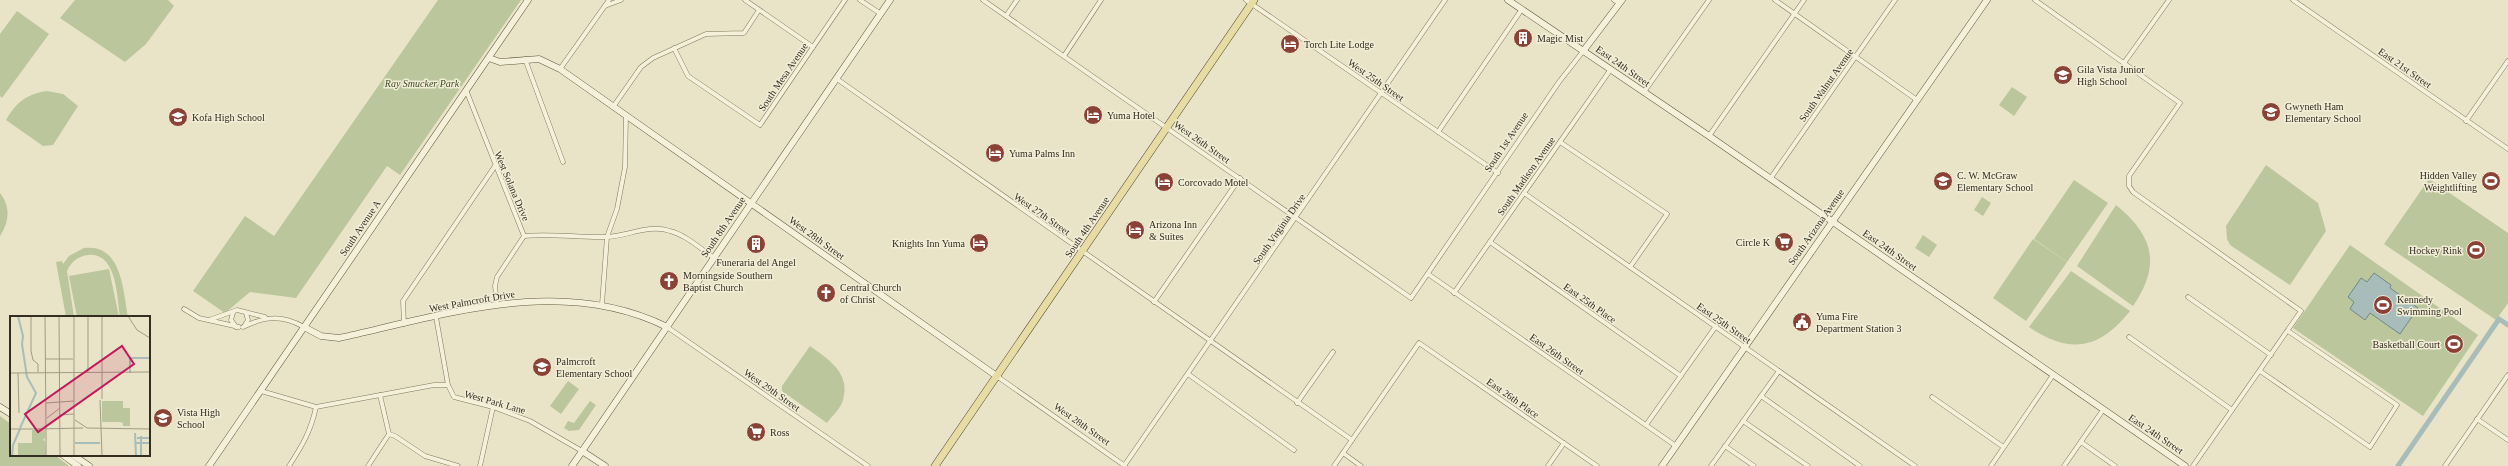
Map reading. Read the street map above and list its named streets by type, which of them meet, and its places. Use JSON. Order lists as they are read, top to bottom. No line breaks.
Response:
{"streets":{"main road":["South 4th Avenue"],"street":["East 24th Street","East 21st Street","South Mesa Avenue","West 25th Street","South Walnut Avenue","West 26th Street","South 1st Avenue","South Madison Avenue","West Solana Drive","West 27th Street","South 8th Avenue","South Arizona Avenue","South Avenue A","South Virginia Drive","West 28th Street","West Palmcroft Drive","East 25th Place","East 25th Street","East 26th Street","West 29th Street","East 26th Place","West Park Lane"]},"crossings":[["East 24th Street","South Walnut Avenue"],["East 24th Street","South 1st Avenue"],["East 24th Street","South Madison Avenue"],["East 24th Street","South Arizona Avenue"],["West 25th Street","South 1st Avenue"],["West 25th Street","South 4th Avenue"],["West 25th Street","South Virginia Drive"],["West 26th Street","South 1st Avenue"],["West 26th Street","South 4th Avenue"],["West 26th Street","South Virginia Drive"],["South 1st Avenue","East 26th Street"],["South Madison Avenue","East 25th Place"],["South Madison Avenue","East 25th Street"],["South Madison Avenue","East 26th Street"],["West Solana Drive","South 8th Avenue"],["West Solana Drive","South Avenue A"],["West 27th Street","South 8th Avenue"],["West 27th Street","South 4th Avenue"],["West 27th Street","South Virginia Drive"],["West 27th Street","East 26th Place"],["South 8th Avenue","West 28th Street"],["South 8th Avenue","West Palmcroft Drive"],["South 8th Avenue","West 29th Street"],["South 8th Avenue","West Park Lane"],["South 4th Avenue","West 28th Street"],["South Arizona Avenue","East 25th Street"],["South Arizona Avenue","East 26th Street"],["South Avenue A","West 28th Street"],["South Avenue A","West Palmcroft Drive"],["South Virginia Drive","West 28th Street"],["West Palmcroft Drive","West 29th Street"],["West Palmcroft Drive","West Park Lane"]],"parks":["Ray Smucker Park"],"places":{"building":["Magic Mist","Funeraria del Angel"],"hotel":["Torch Lite Lodge","Yuma Hotel","Yuma Palms Inn","Corcovado Motel","Arizona Inn & Suites","Knights Inn Yuma"],"school or university":["Gila Vista Junior High School","Gwyneth Ham Elementary School","Kofa High School","C. W. McGraw Elementary School","Palmcroft Elementary School","Vista High School"],"sports":["Hidden Valley Weightlifting","Hockey Rink","Kennedy Swimming Pool","Basketball Court"],"supermarket":["Circle K","Ross"],"church":["Morningside Southern Baptist Church","Central Church of Christ"],"public building":["Yuma Fire Department Station 3"]}}
